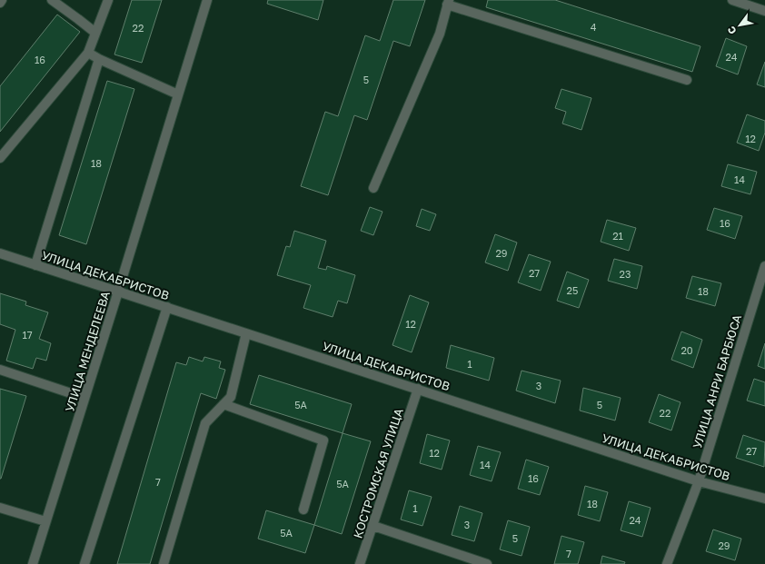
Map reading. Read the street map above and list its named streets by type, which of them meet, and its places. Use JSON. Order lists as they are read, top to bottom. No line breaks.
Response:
{"streets":{"street":["УЛИЦА ДЕКАБРИСТОВ","УЛИЦА МЕНДЕЛЕЕВА","УЛИЦА АНРИ БАРБЮСА","КОСТРОМСКАЯ УЛИЦА"]},"crossings":[["УЛИЦА ДЕКАБРИСТОВ","УЛИЦА МЕНДЕЛЕЕВА"],["УЛИЦА ДЕКАБРИСТОВ","УЛИЦА АНРИ БАРБЮСА"],["УЛИЦА ДЕКАБРИСТОВ","КОСТРОМСКАЯ УЛИЦА"]],"house_numbers":["4","22","24","16","5","12","18","14","16","21","29","27","23","25","18","12","17","20","1","3","5А","5","22","27","12","14","16","7","5А","18","1","24","3","5А","5","29","7"],"north":"bottom left"}
